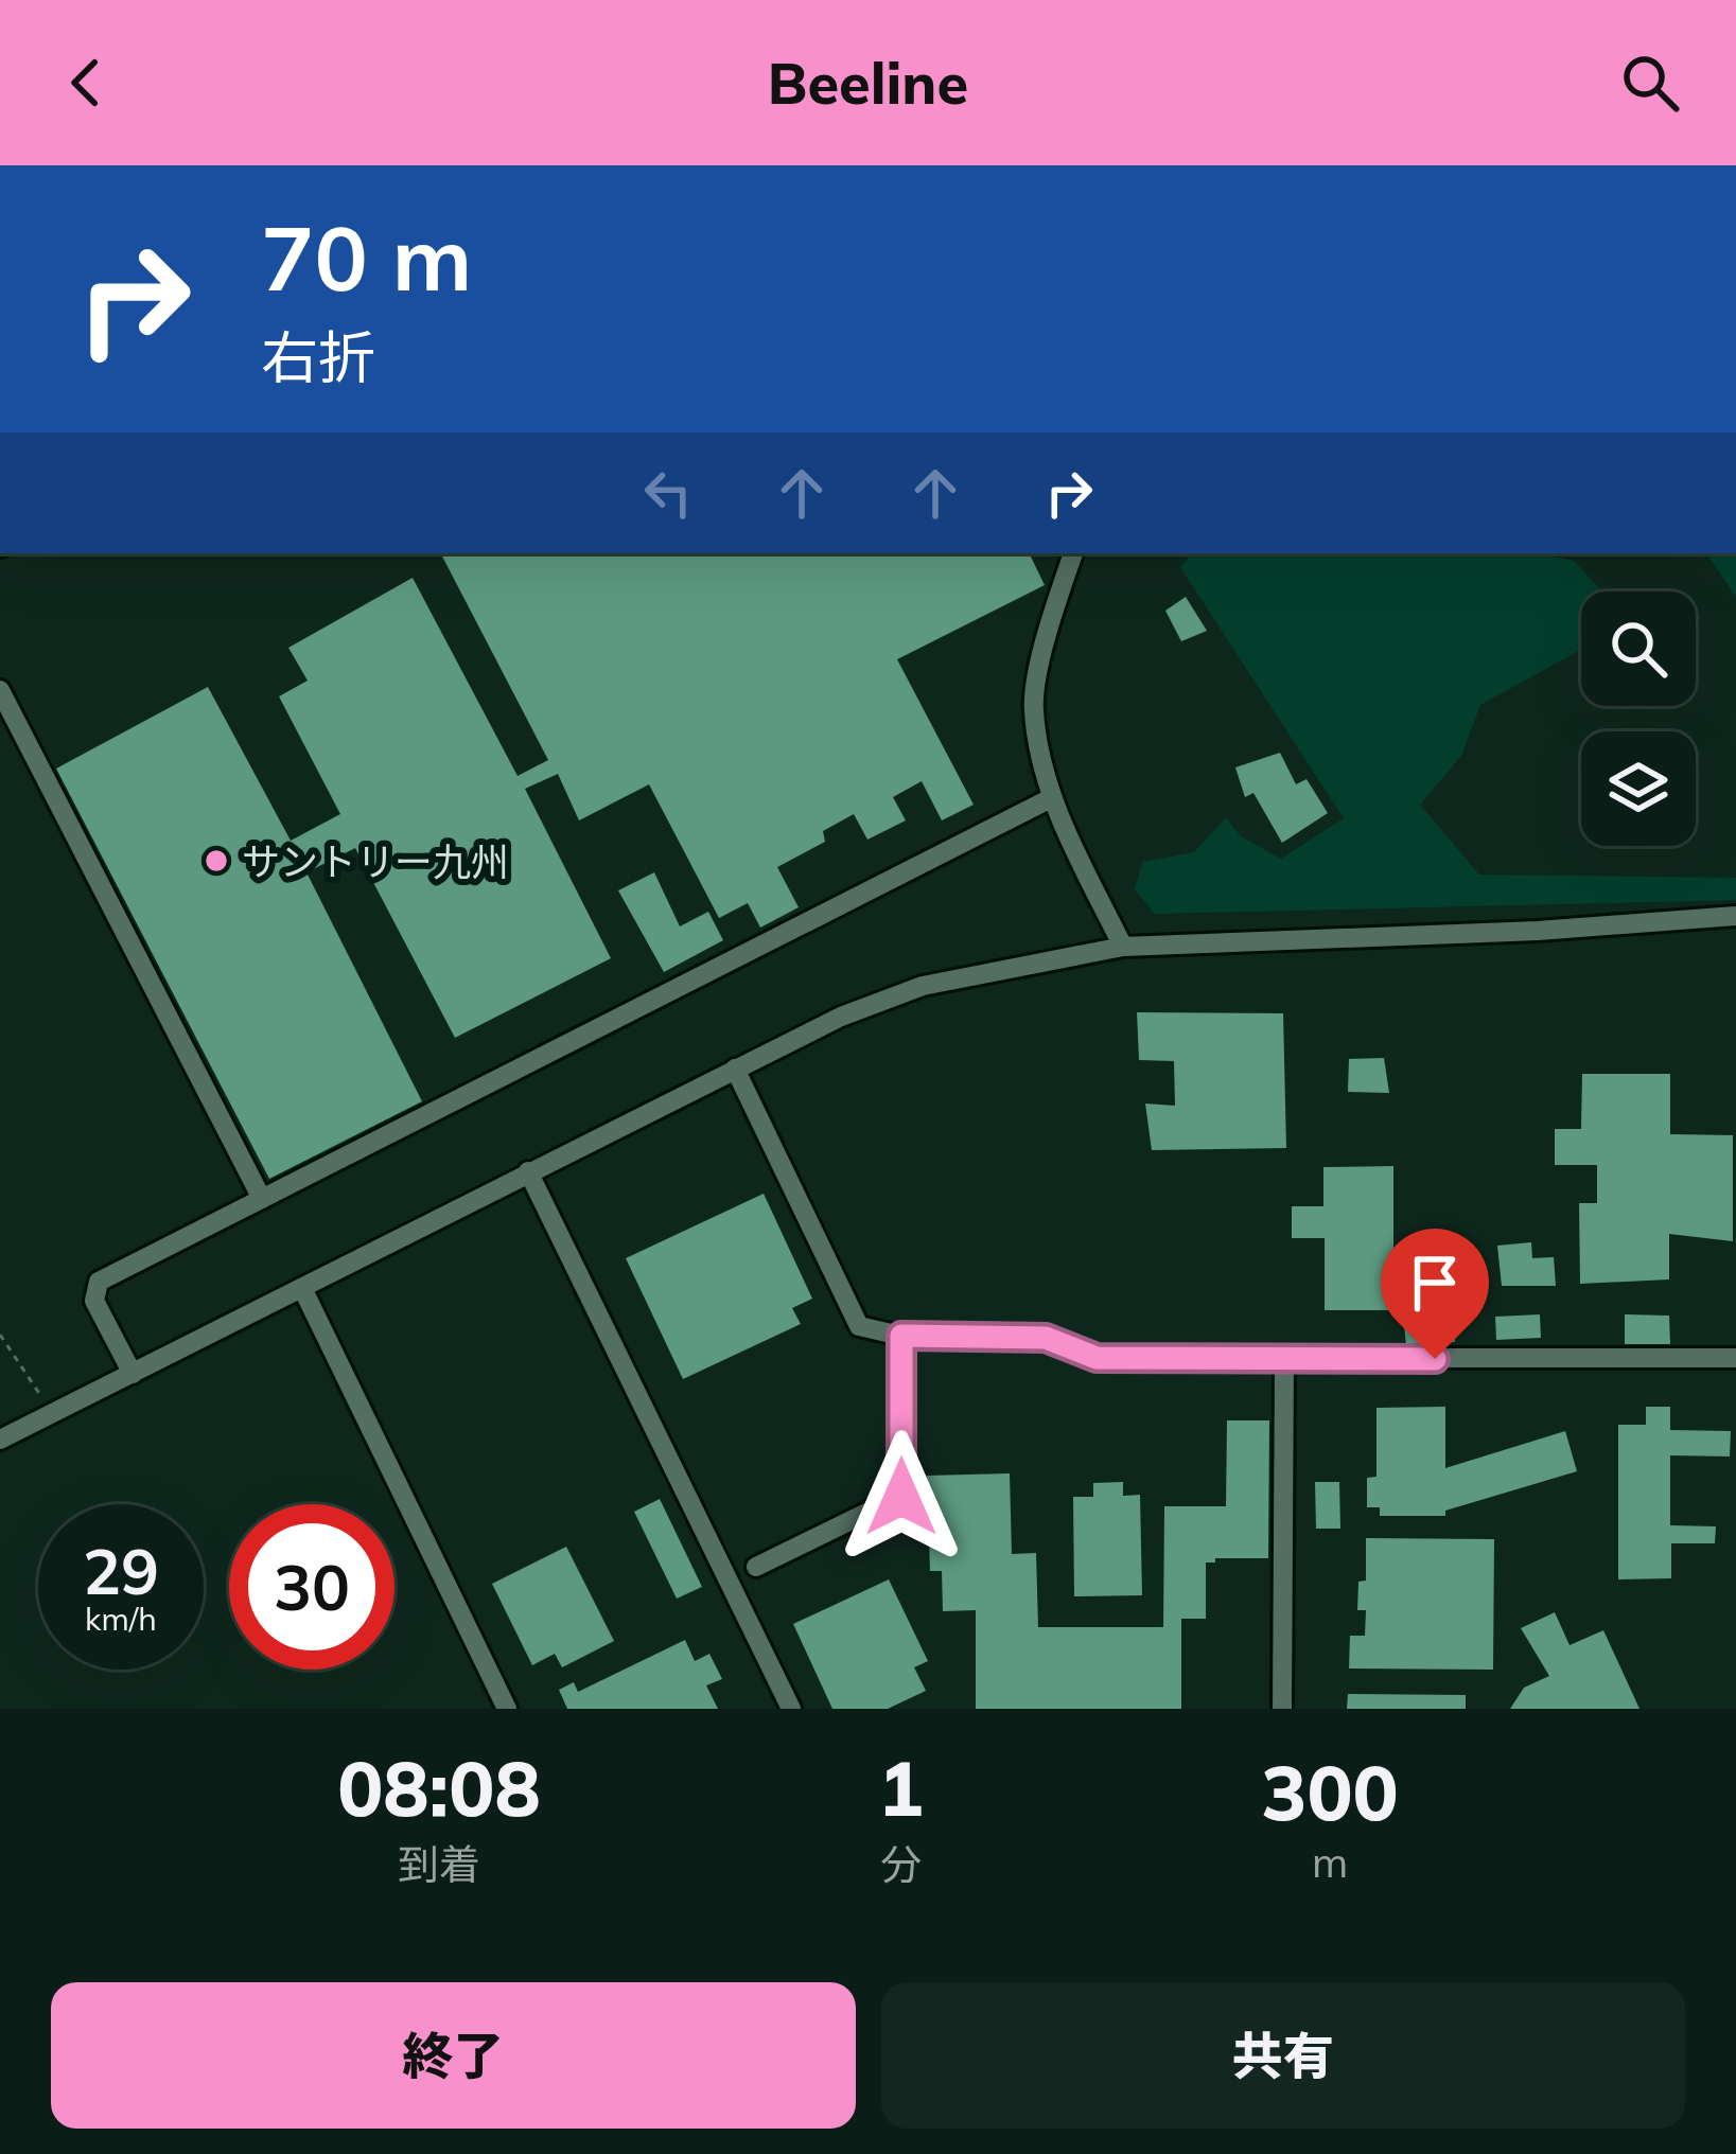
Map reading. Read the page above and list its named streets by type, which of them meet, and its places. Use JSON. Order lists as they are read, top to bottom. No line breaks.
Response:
{"places":["サントリー九州"],"page":{"header":"Beeline","turn":["70 m","右折"],"speed":"29 km/h","limit":"30","eta":["08:08","到着","1","分","300","m"],"buttons":["終了","共有"]}}
